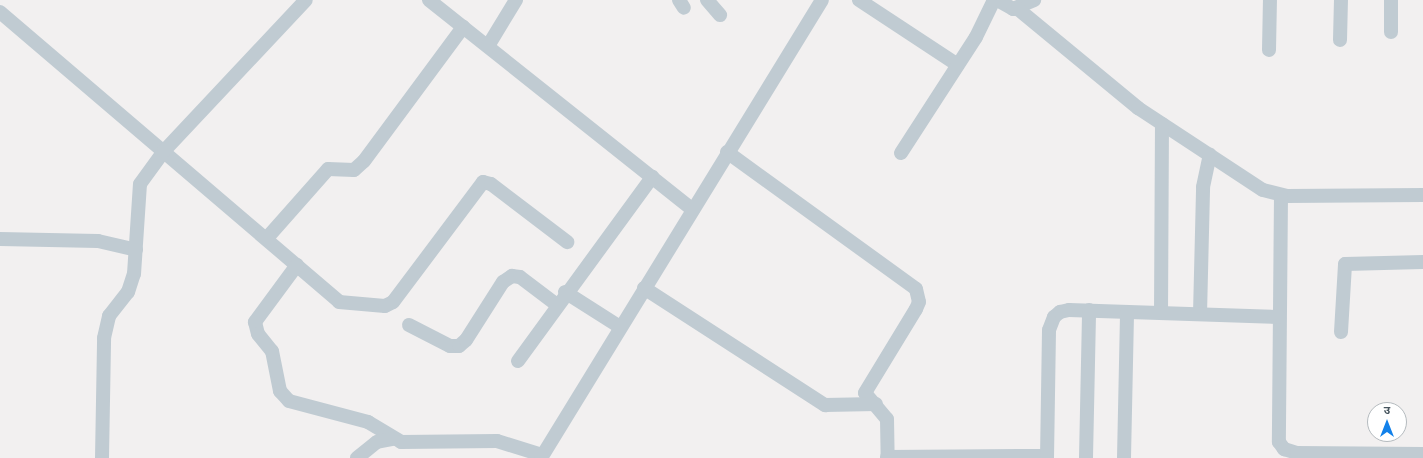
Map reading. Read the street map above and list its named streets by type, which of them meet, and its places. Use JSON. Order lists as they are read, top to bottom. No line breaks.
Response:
{"north":"top"}
